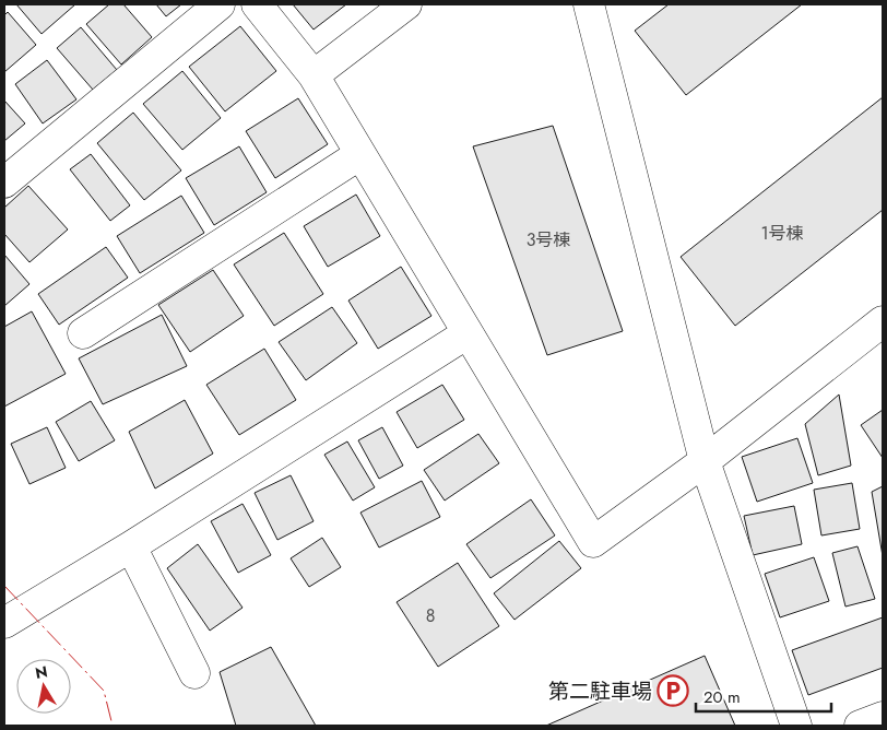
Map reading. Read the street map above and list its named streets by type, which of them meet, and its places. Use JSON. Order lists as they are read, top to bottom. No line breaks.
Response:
{"places":{"parking":["第二駐車場"]},"house_numbers":["1号棟","3号棟","8"],"scale_bar":"20 m","north":"top"}
